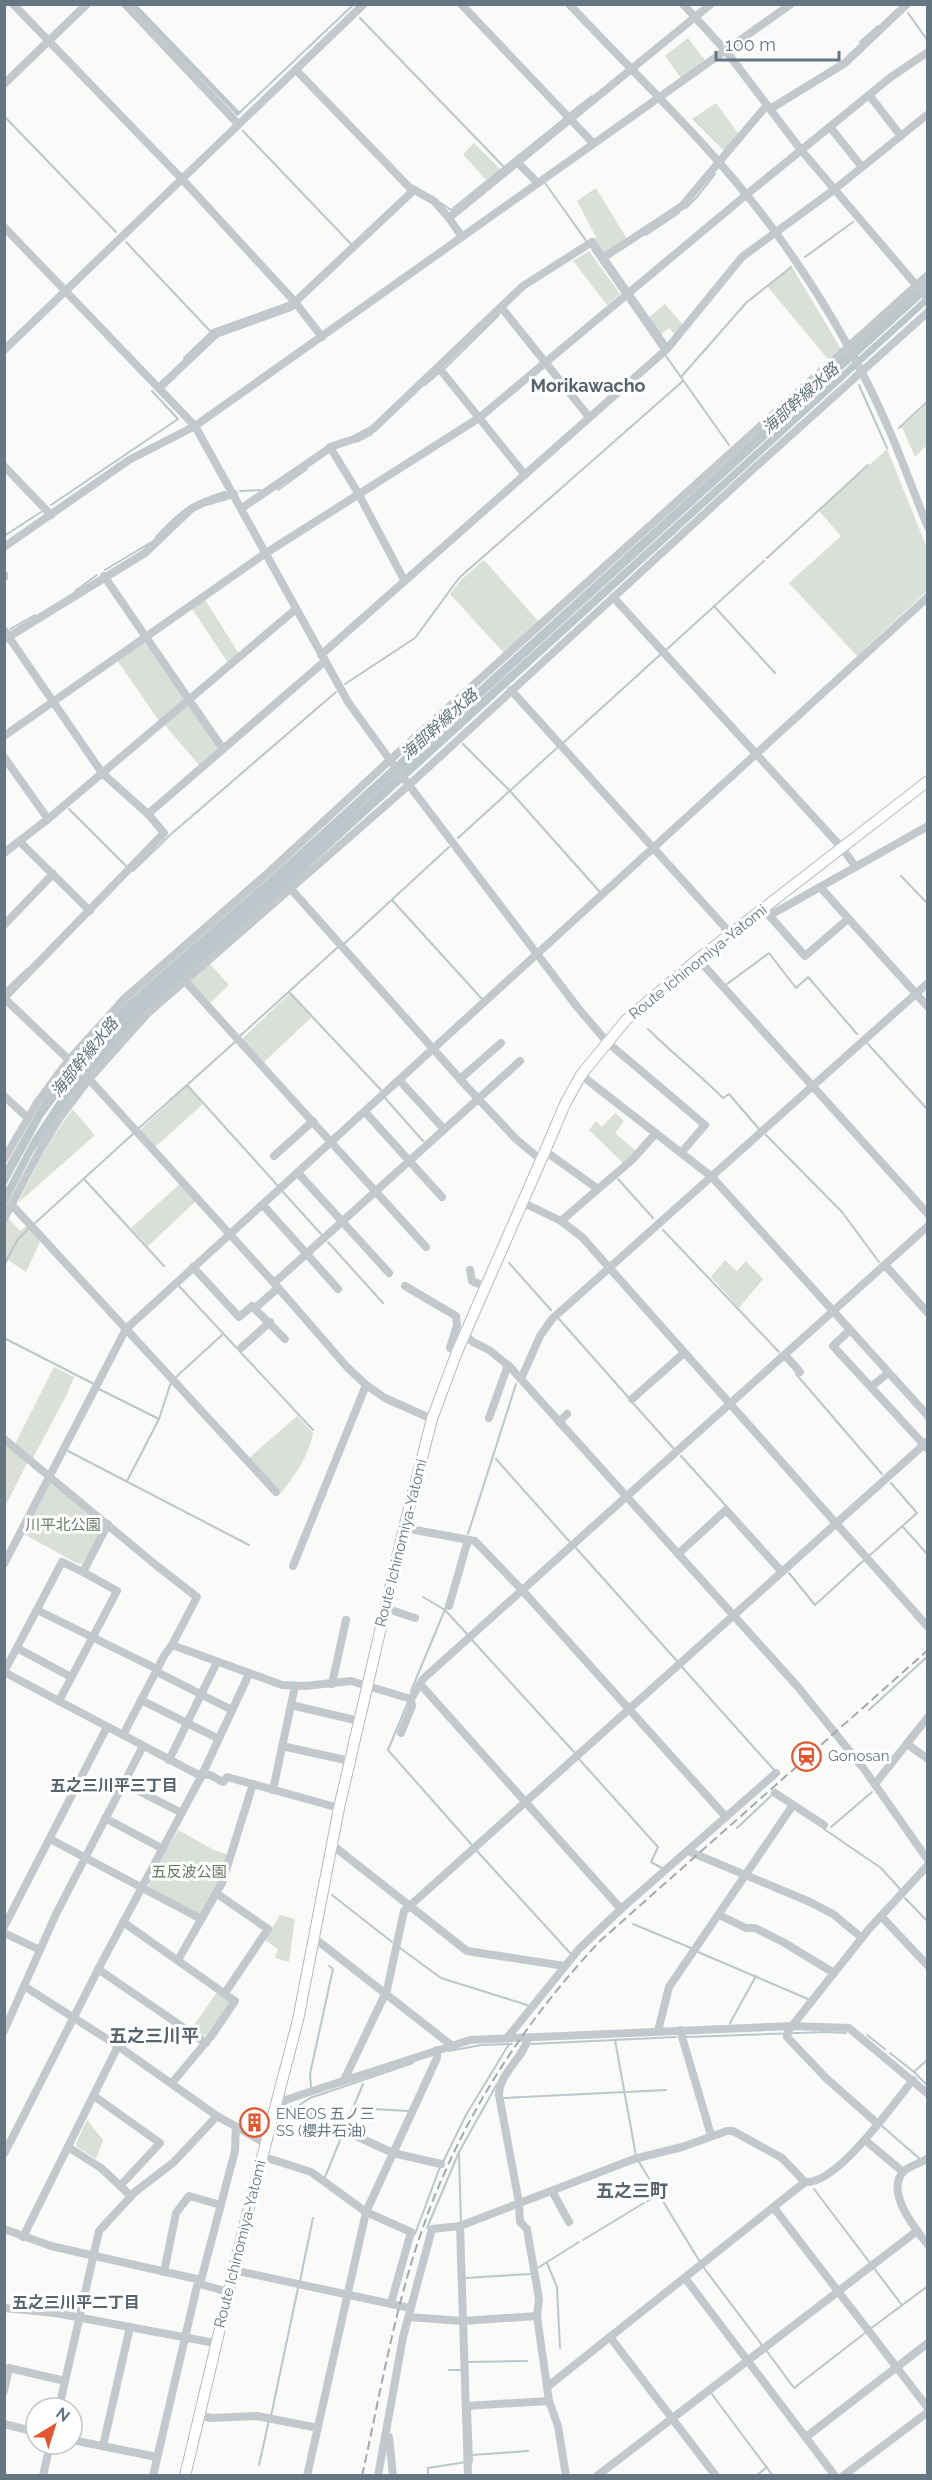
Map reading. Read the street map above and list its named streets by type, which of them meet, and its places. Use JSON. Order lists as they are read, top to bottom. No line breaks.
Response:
{"streets":{"main road":["Route Ichinomiya-Yatomi"]},"districts":["Morikawacho","五之三川平三丁目","五之三川平","五之三町","五之三川平二丁目"],"water":["海部幹線水路"],"parks":["川平北公園","五反波公園"],"places":{"station":["Gonosan"],"building":["ENEOS 五ノ三 SS (櫻井石油)"]},"scale_bar":"100 m","north":"top right"}
